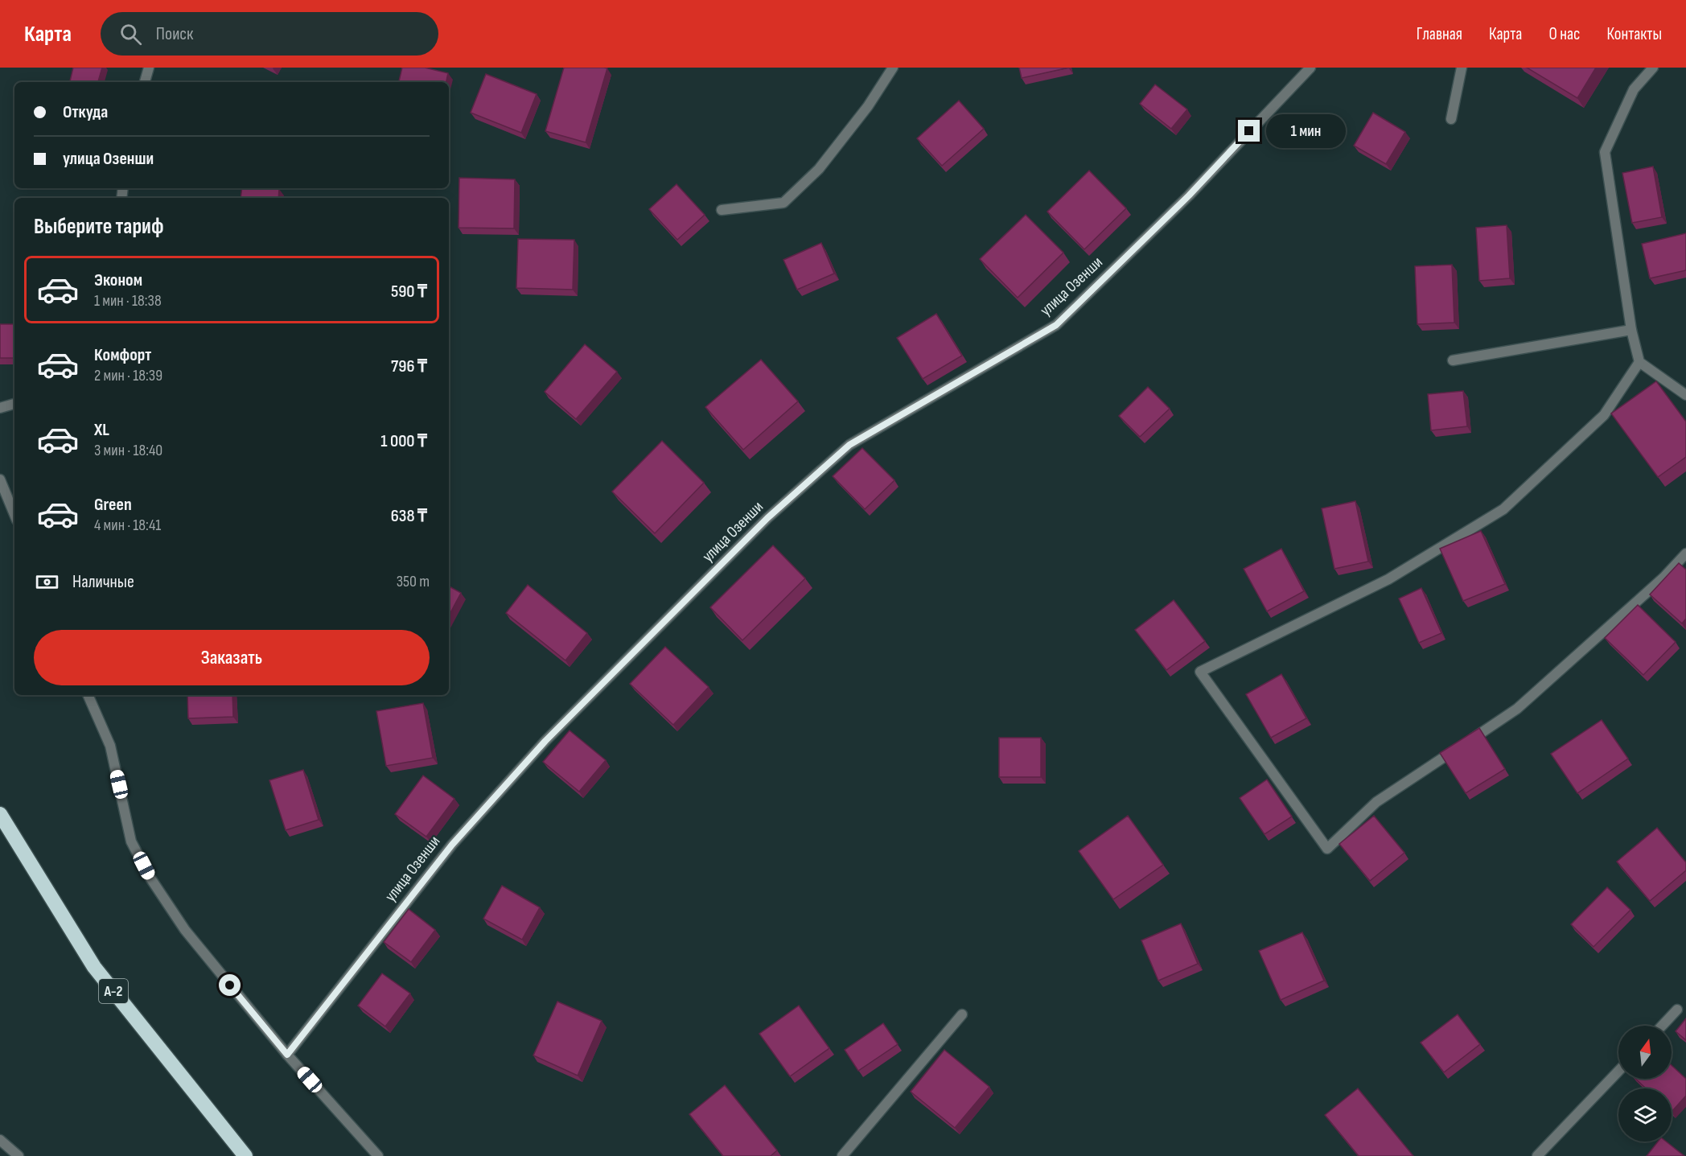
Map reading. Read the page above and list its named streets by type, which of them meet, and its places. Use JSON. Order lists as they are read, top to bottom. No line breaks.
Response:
{"streets":{"highway":["A-2"],"street":["улица Озенши"]},"north":"top","page":{"header":"Карта","search":"Поиск","nav":["Главная","Карта","О нас","Контакты"],"banner":["Откуда","улица Озенши"],"bubble":"1 мин","heading":"Выберите тариф","list":[{"name":"Эконом","note":"1 мин · 18:38","value":"590 ₸"},{"name":"Комфорт","note":"2 мин · 18:39","value":"796 ₸"},{"name":"XL","note":"3 мин · 18:40","value":"1 000 ₸"},{"name":"Green","note":"4 мин · 18:41","value":"638 ₸"}],"pay":["Наличные","350 m"],"buttons":"Заказать"}}
